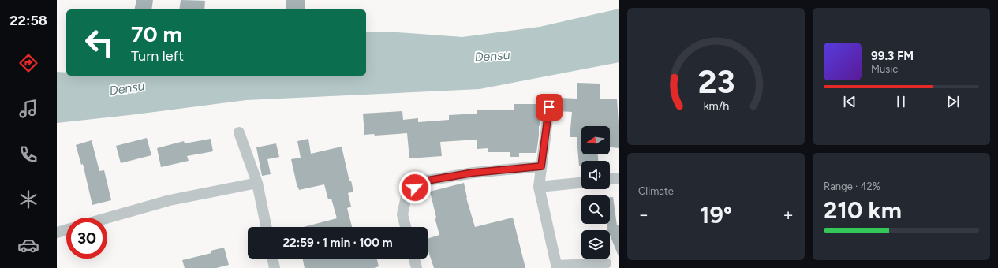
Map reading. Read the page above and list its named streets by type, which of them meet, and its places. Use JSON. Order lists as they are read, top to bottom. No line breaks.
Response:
{"water":["Densu"],"north":"left","page":{"tabs":"22:58","turn":["70 m","Turn left"],"song":["99.3 FM","Music"],"tile":["Climate",["Range · 42%","210 km"]],"heat":["−","19°","+"],"limit":"30","trip":"22:59 · 1 min · 100 m","gauge":["23","km/h"]}}
